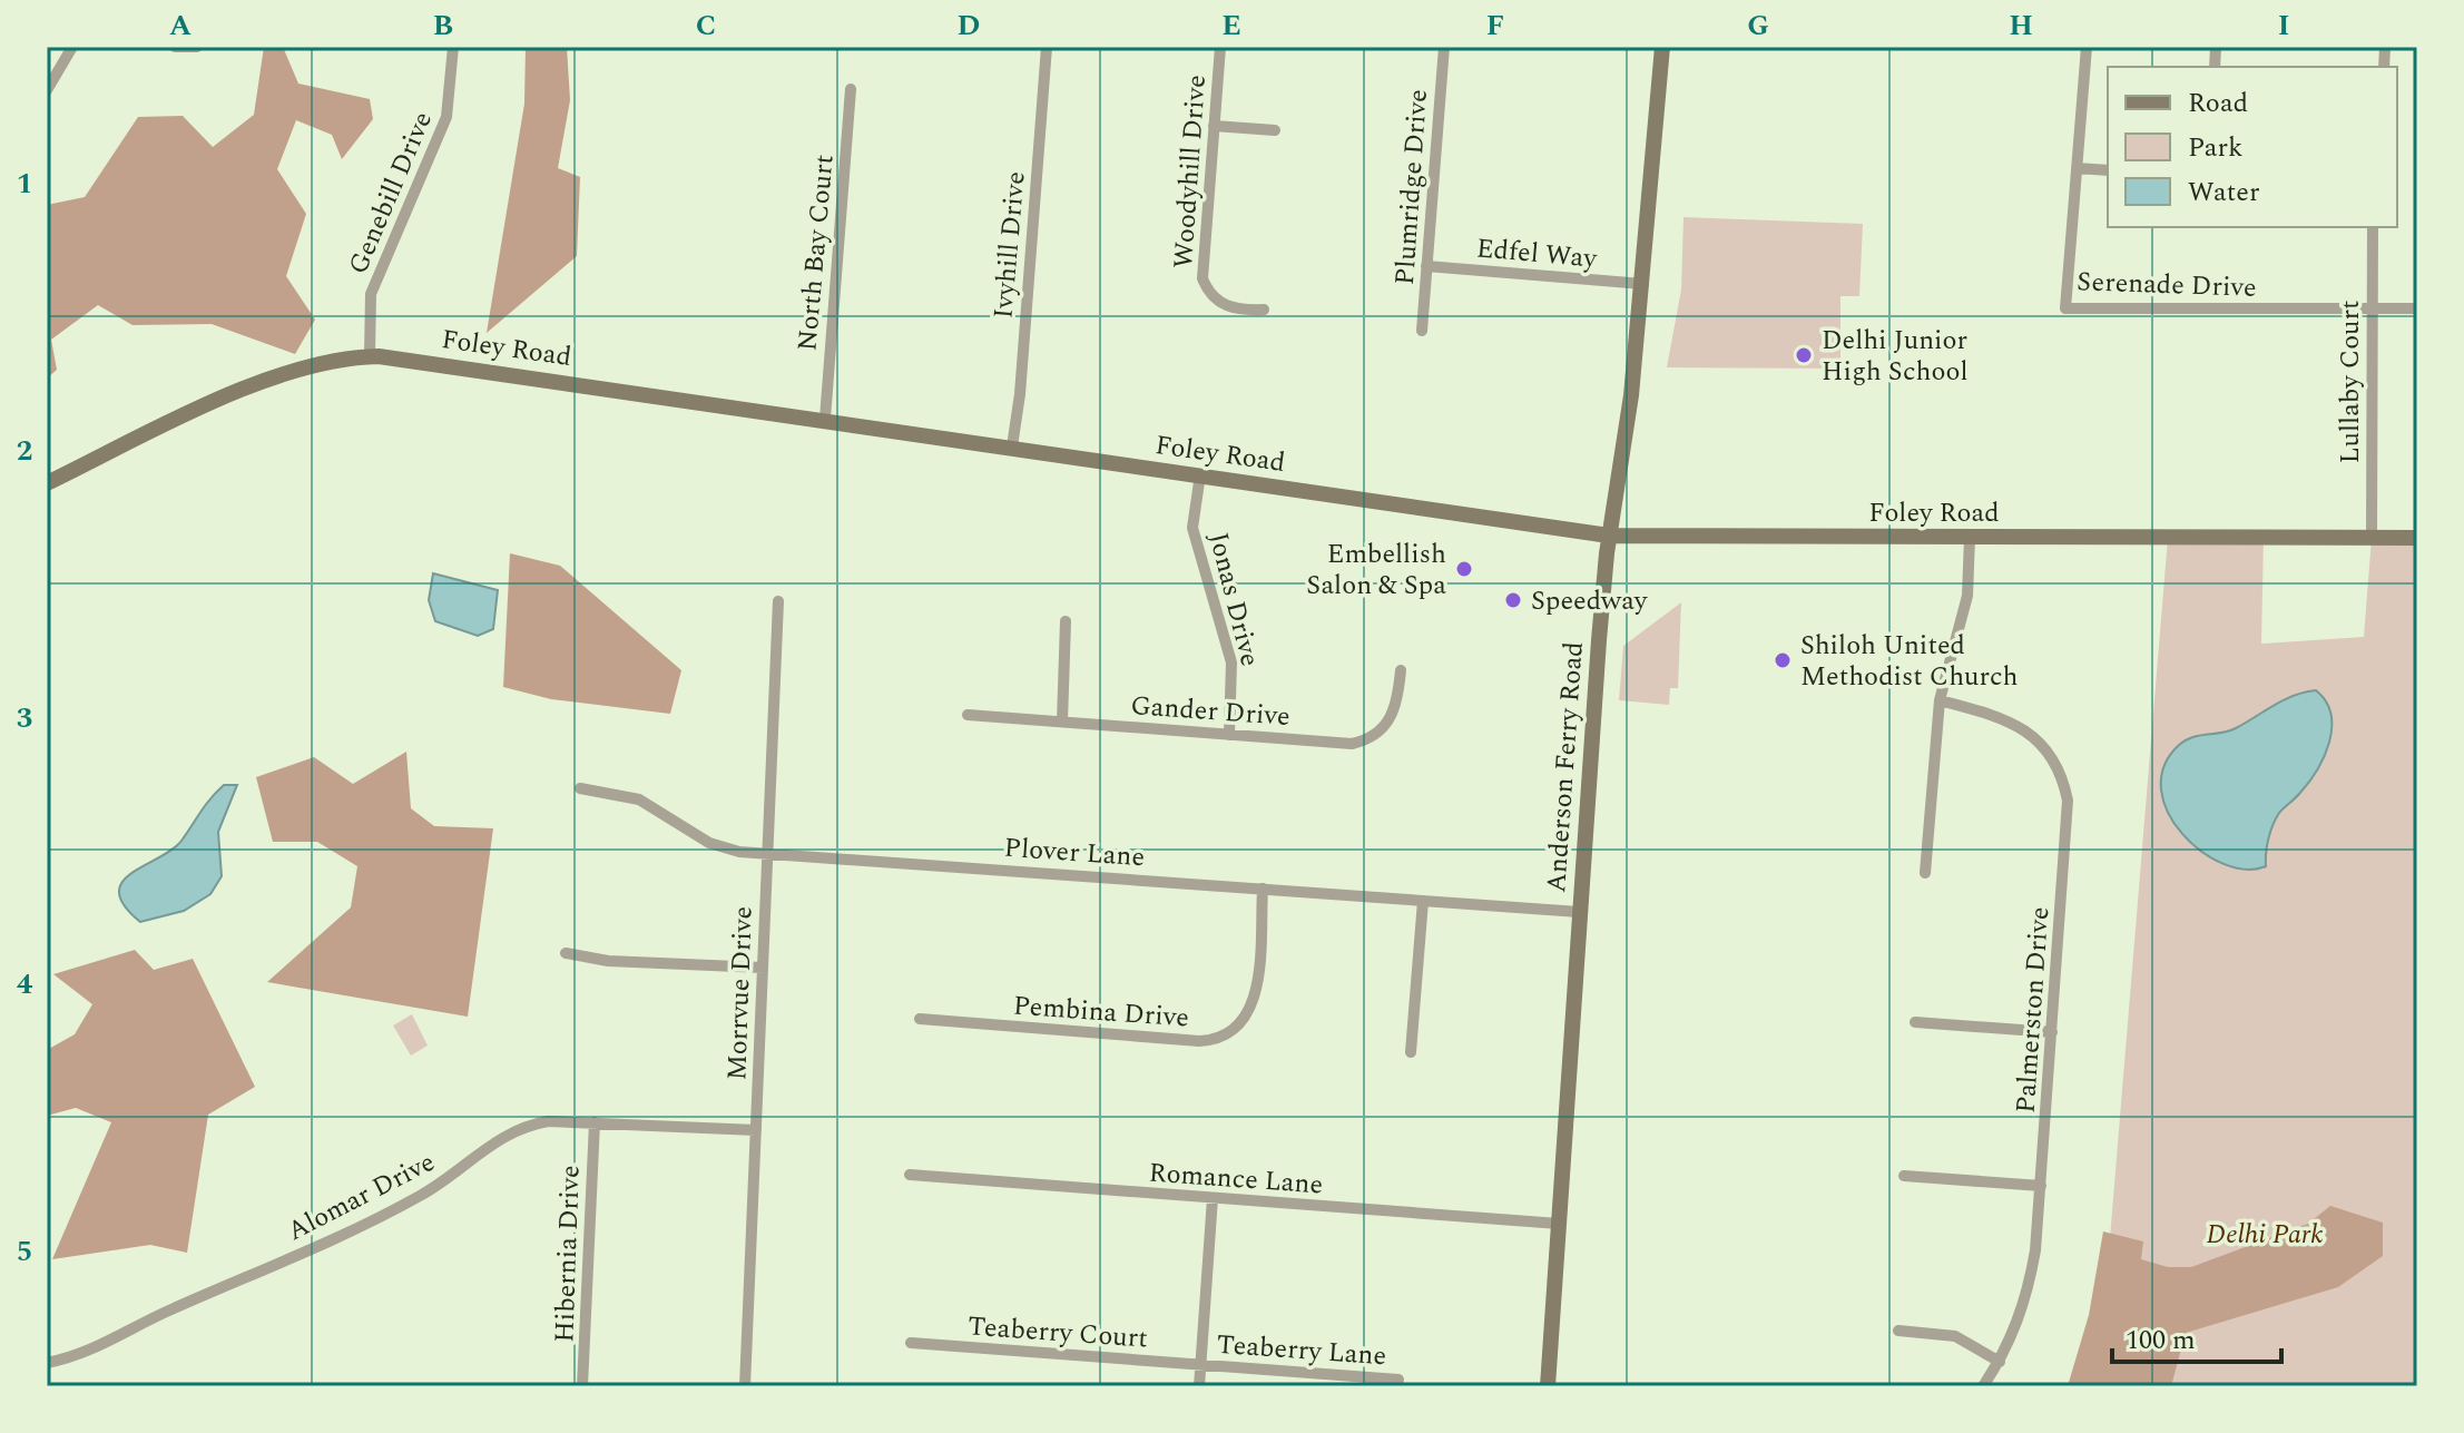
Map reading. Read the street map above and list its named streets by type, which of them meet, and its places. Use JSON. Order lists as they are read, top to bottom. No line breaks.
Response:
{"streets":{"street":["Woodyhill Drive","Plumridge Drive","Genebill Drive","Ivyhill Drive","North Bay Court","Edfel Way","Serenade Drive","Foley Road","Lullaby Court","Jonas Drive","Gander Drive","Anderson Ferry Road","Plover Lane","Morrvue Drive","Palmerston Drive","Pembina Drive","Romance Lane","Alomar Drive","Hibernia Drive","Teaberry Court","Teaberry Lane"]},"crossings":[["Plumridge Drive","Edfel Way"],["Genebill Drive","Foley Road"],["Ivyhill Drive","Foley Road"],["North Bay Court","Foley Road"],["Edfel Way","Anderson Ferry Road"],["Serenade Drive","Lullaby Court"],["Foley Road","Lullaby Court"],["Foley Road","Jonas Drive"],["Foley Road","Anderson Ferry Road"],["Jonas Drive","Gander Drive"],["Anderson Ferry Road","Plover Lane"],["Anderson Ferry Road","Romance Lane"],["Plover Lane","Morrvue Drive"],["Plover Lane","Pembina Drive"],["Morrvue Drive","Alomar Drive"],["Alomar Drive","Hibernia Drive"],["Teaberry Court","Teaberry Lane"]],"parks":["Delhi Park"],"places":["Delhi Junior High School","Embellish Salon & Spa","Speedway","Shiloh United Methodist Church"],"legend":["Road","Park","Water"],"scale_bar":"100 m","grid":{"columns":["A","B","C","D","E","F","G","H","I"],"rows":["1","2","3","4","5"]}}
